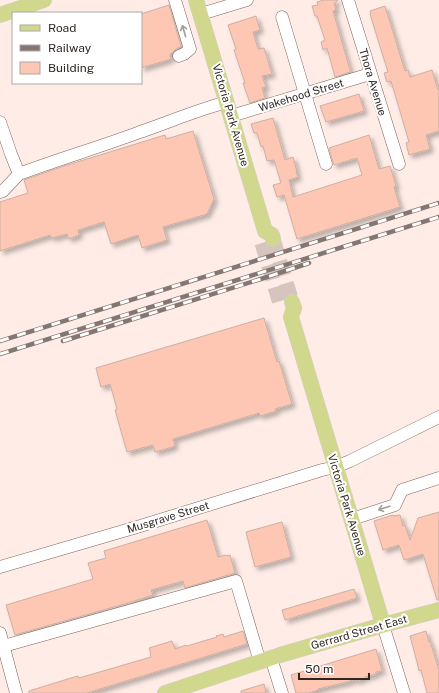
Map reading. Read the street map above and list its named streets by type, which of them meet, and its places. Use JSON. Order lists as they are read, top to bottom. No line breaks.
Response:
{"streets":{"main road":["Victoria Park Avenue","Gerrard Street East"],"street":["Thora Avenue","Wakehood Street","Musgrave Street"]},"crossings":[["Thora Avenue","Wakehood Street"],["Wakehood Street","Victoria Park Avenue"],["Victoria Park Avenue","Musgrave Street"],["Victoria Park Avenue","Gerrard Street East"]],"legend":["Road","Railway","Building"],"scale_bar":"50 m"}
